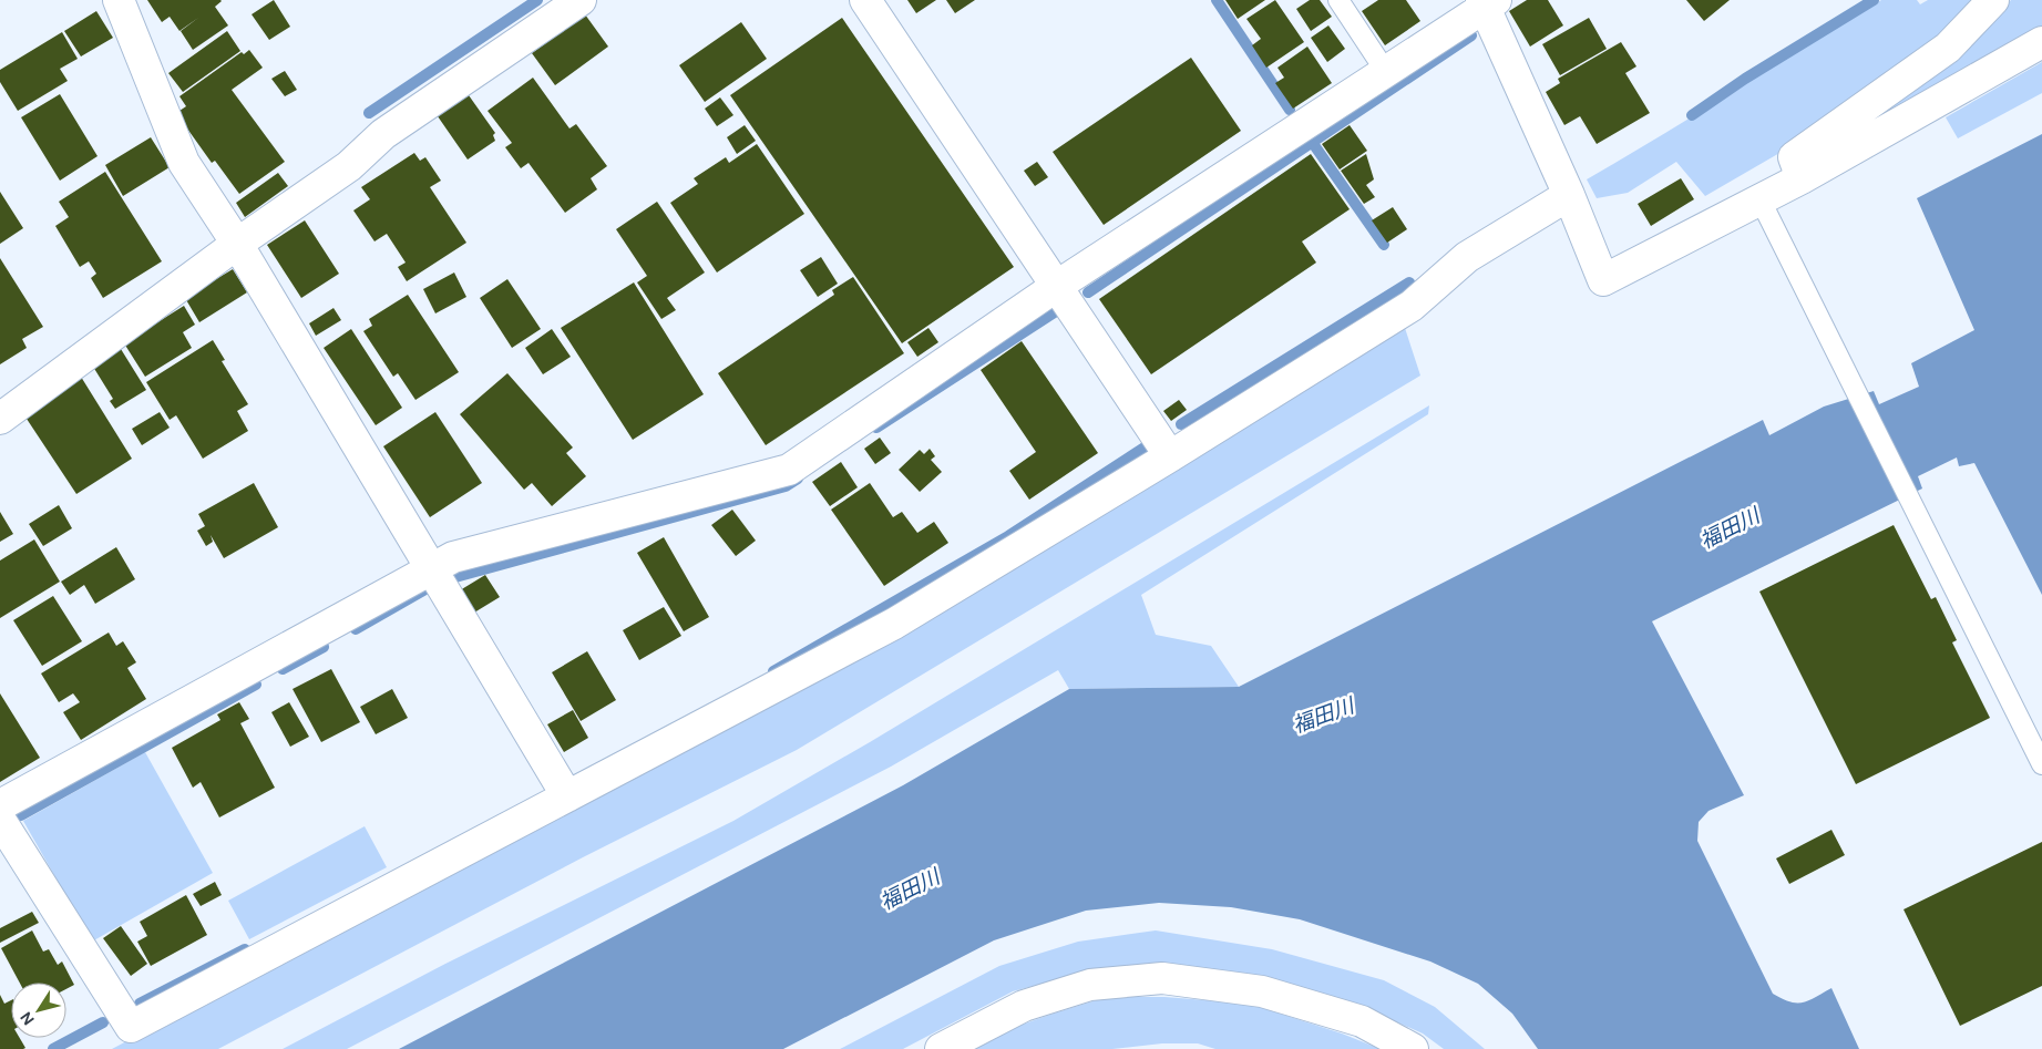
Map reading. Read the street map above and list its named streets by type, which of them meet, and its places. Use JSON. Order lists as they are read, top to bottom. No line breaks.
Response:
{"water":["福田川"],"north":"bottom left"}
